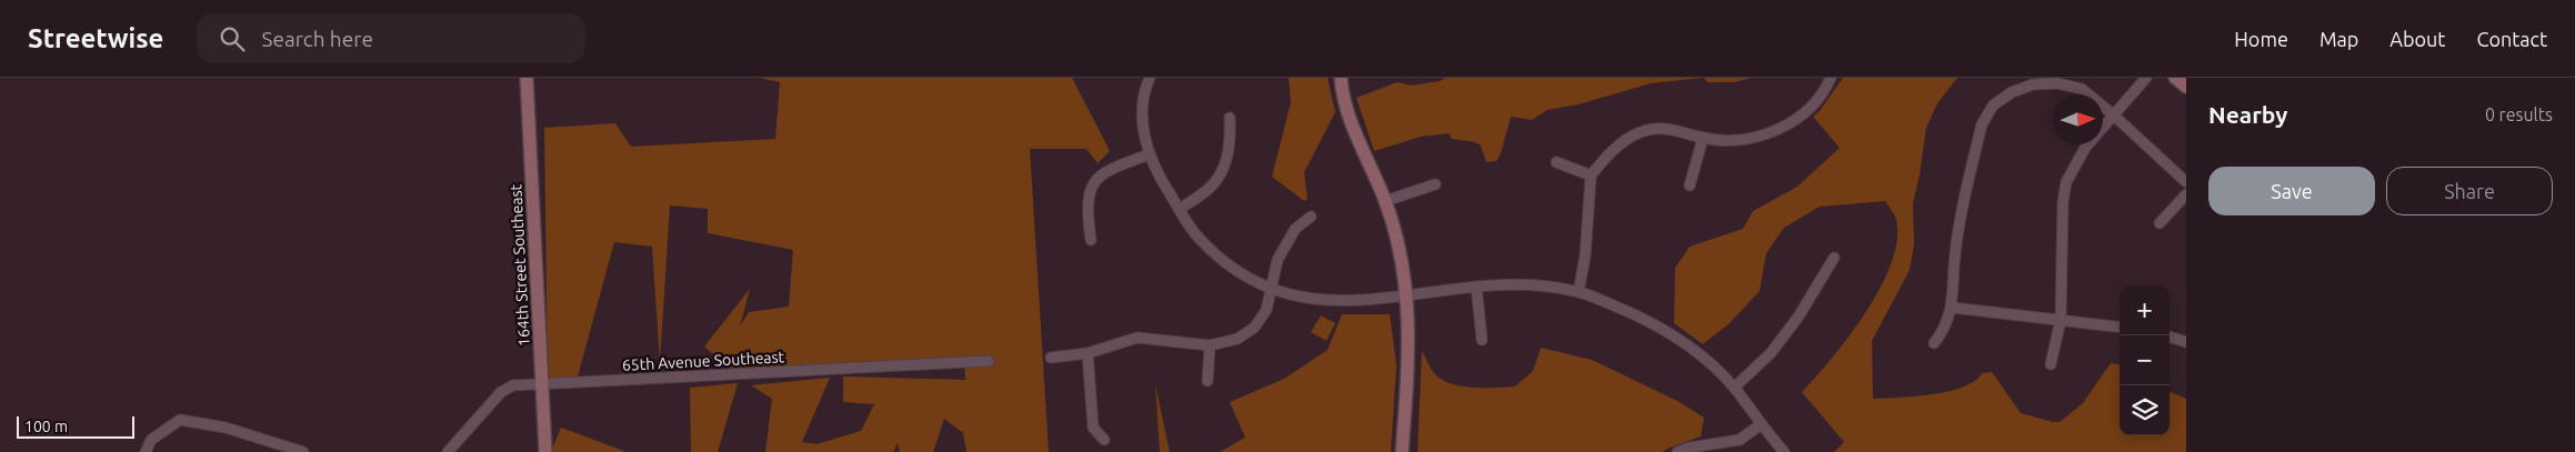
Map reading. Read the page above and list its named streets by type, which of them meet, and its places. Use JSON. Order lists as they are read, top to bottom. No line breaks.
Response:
{"streets":{"street":["164th Street Southeast","65th Avenue Southeast"]},"crossings":[["164th Street Southeast","65th Avenue Southeast"]],"scale_bar":"100 m","north":"right","page":{"header":"Streetwise","search":"Search here","nav":["Home","Map","About","Contact"],"heading":["Nearby","0 results"],"buttons":["Save","Share"],"map_buttons":["+","−"],"scale":"100 m"}}
